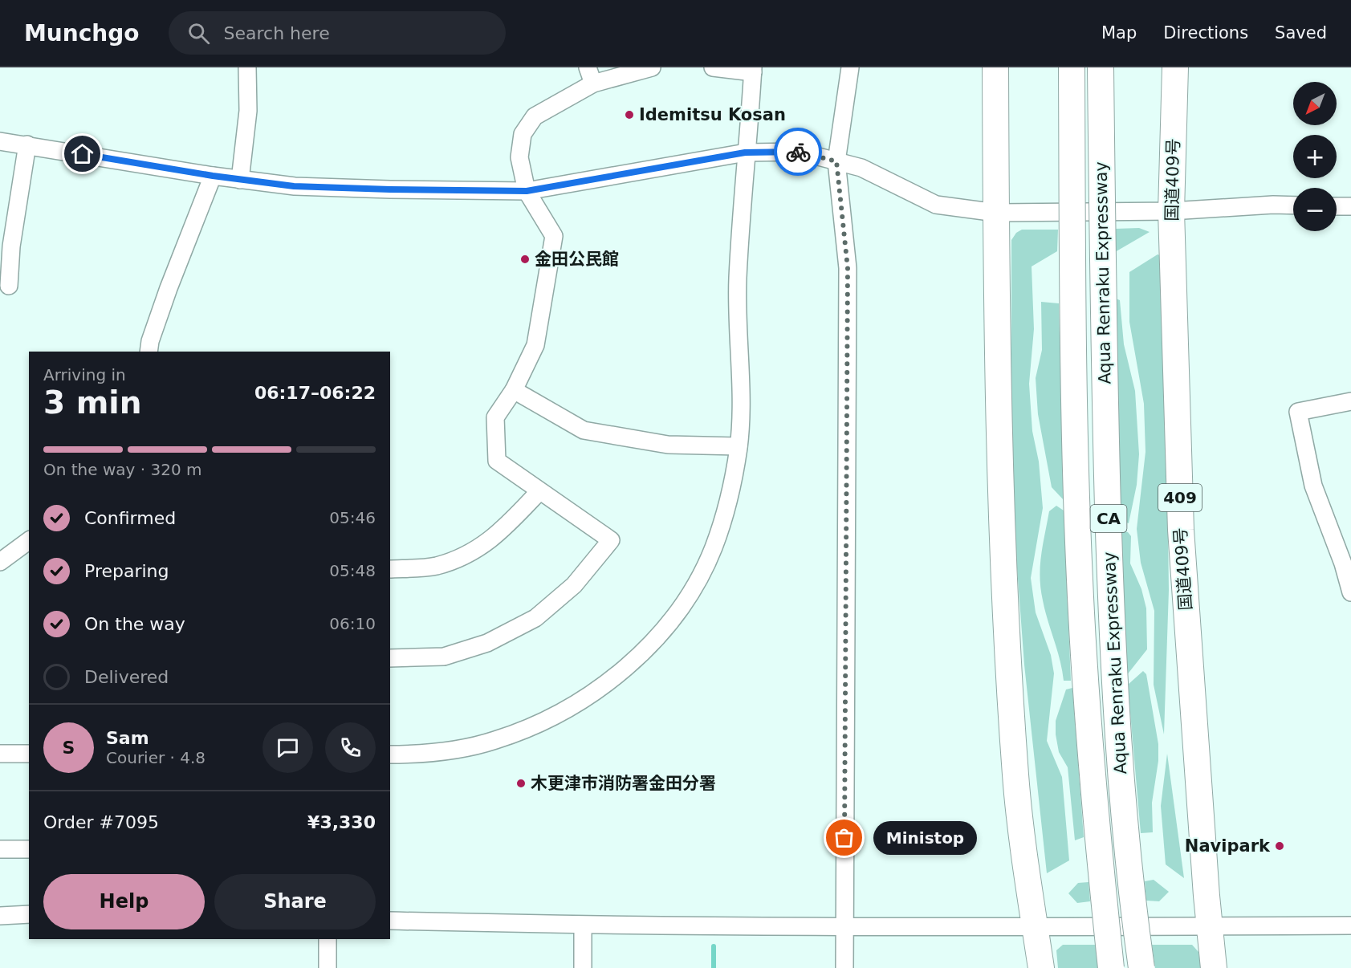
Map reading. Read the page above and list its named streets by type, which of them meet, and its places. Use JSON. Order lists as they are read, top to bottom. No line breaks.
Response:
{"streets":{"highway":["国道409号","Aqua Renraku Expressway","409","CA"]},"places":["Idemitsu Kosan","金田公民館","木更津市消防署金田分署","Ministop","Navipark"],"north":"bottom left","page":{"header":"Munchgo","search":"Search here","nav":["Map","Directions","Saved"],"map_buttons":["+","−"],"heading":["3 min","Arriving in","06:17–06:22"],"panel":["Sam","Courier · 4.8","Order #7095","¥3,330"],"bar":"On the way · 320 m","list":[["Confirmed","05:46"],["Preparing","05:48"],["On the way","06:10"],"Delivered"],"round":"S","bubble":"Ministop","buttons":["Help","Share"]}}
